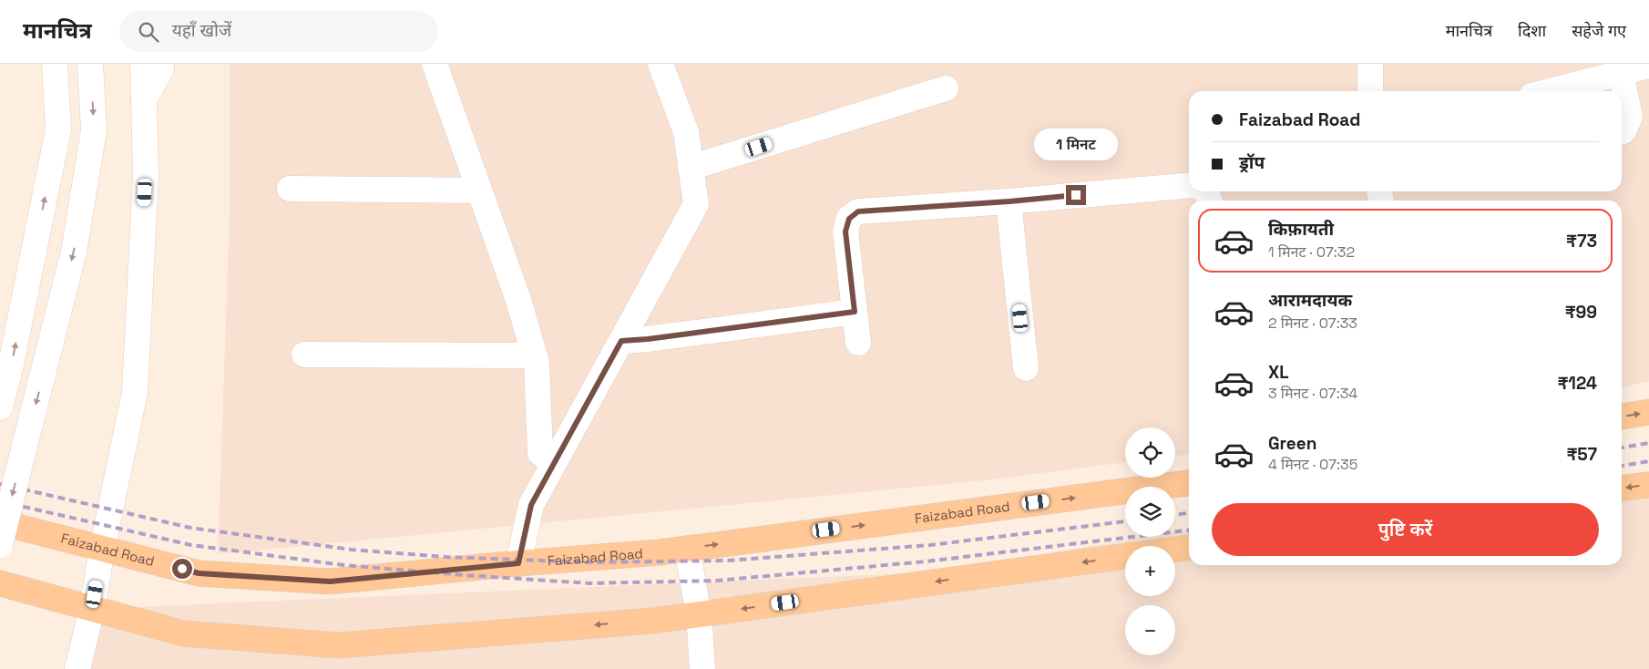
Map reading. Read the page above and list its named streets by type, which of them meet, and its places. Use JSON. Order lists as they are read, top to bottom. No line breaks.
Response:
{"streets":{"main road":["Faizabad Road"]},"page":{"header":"मानचित्र","search":"यहाँ खोजें","nav":["मानचित्र","दिशा","सहेजे गए"],"banner":["Faizabad Road","ड्रॉप"],"bubble":"1 मिनट","list":[{"name":"किफ़ायती","note":"1 मिनट · 07:32","value":"₹73"},{"name":"आरामदायक","note":"2 मिनट · 07:33","value":"₹99"},{"name":"XL","note":"3 मिनट · 07:34","value":"₹124"},{"name":"Green","note":"4 मिनट · 07:35","value":"₹57"}],"map_buttons":["+","−"],"buttons":"पुष्टि करें"}}
